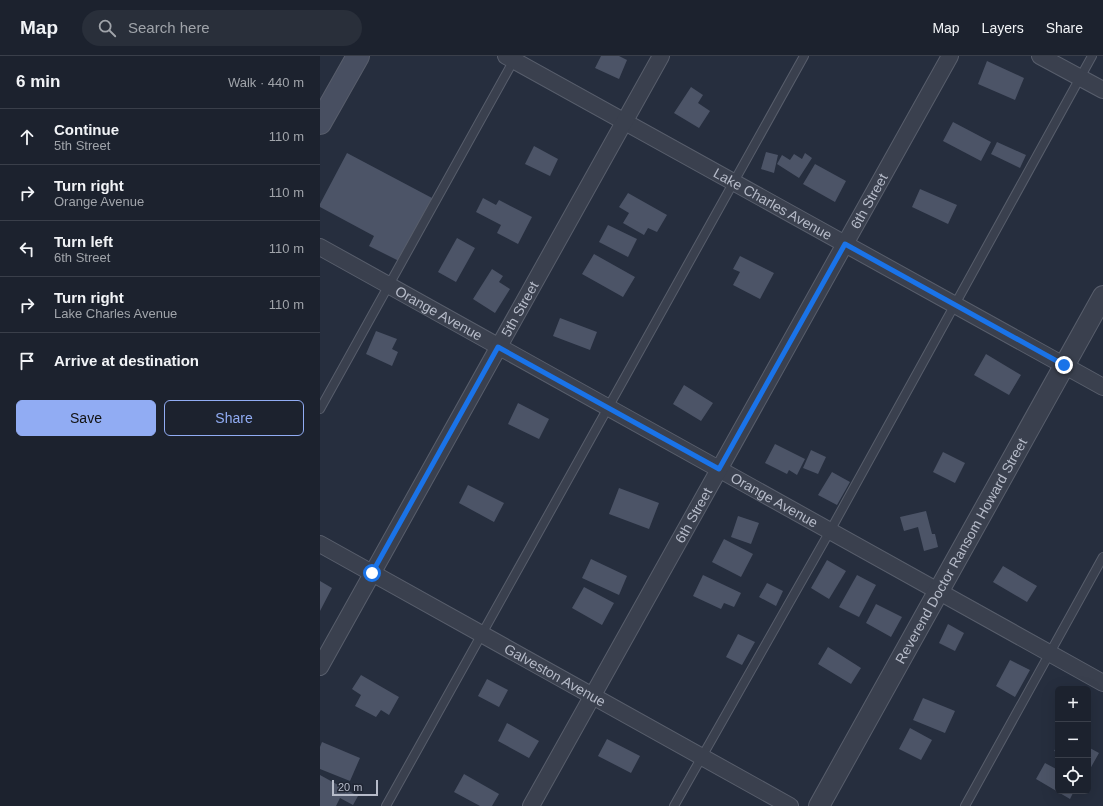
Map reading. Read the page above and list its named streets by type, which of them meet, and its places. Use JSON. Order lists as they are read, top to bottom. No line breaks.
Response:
{"streets":{"street":["6th Street","Lake Charles Avenue","5th Street","Orange Avenue","Reverend Doctor Ransom Howard Street","Galveston Avenue"]},"crossings":[["6th Street","Lake Charles Avenue"],["6th Street","Orange Avenue"],["6th Street","Galveston Avenue"],["Lake Charles Avenue","5th Street"],["Lake Charles Avenue","Reverend Doctor Ransom Howard Street"],["5th Street","Orange Avenue"],["5th Street","Galveston Avenue"],["Orange Avenue","Reverend Doctor Ransom Howard Street"]],"scale_bar":"20 m","page":{"header":"Map","search":"Search here","nav":["Map","Layers","Share"],"heading":["6 min","Walk · 440 m"],"list":[["Continue","5th Street","110 m"],["Turn right","Orange Avenue","110 m"],["Turn left","6th Street","110 m"],["Turn right","Lake Charles Avenue","110 m"],"Arrive at destination"],"buttons":["Save","Share"],"map_buttons":["+","−"],"scale":"20 m"}}
